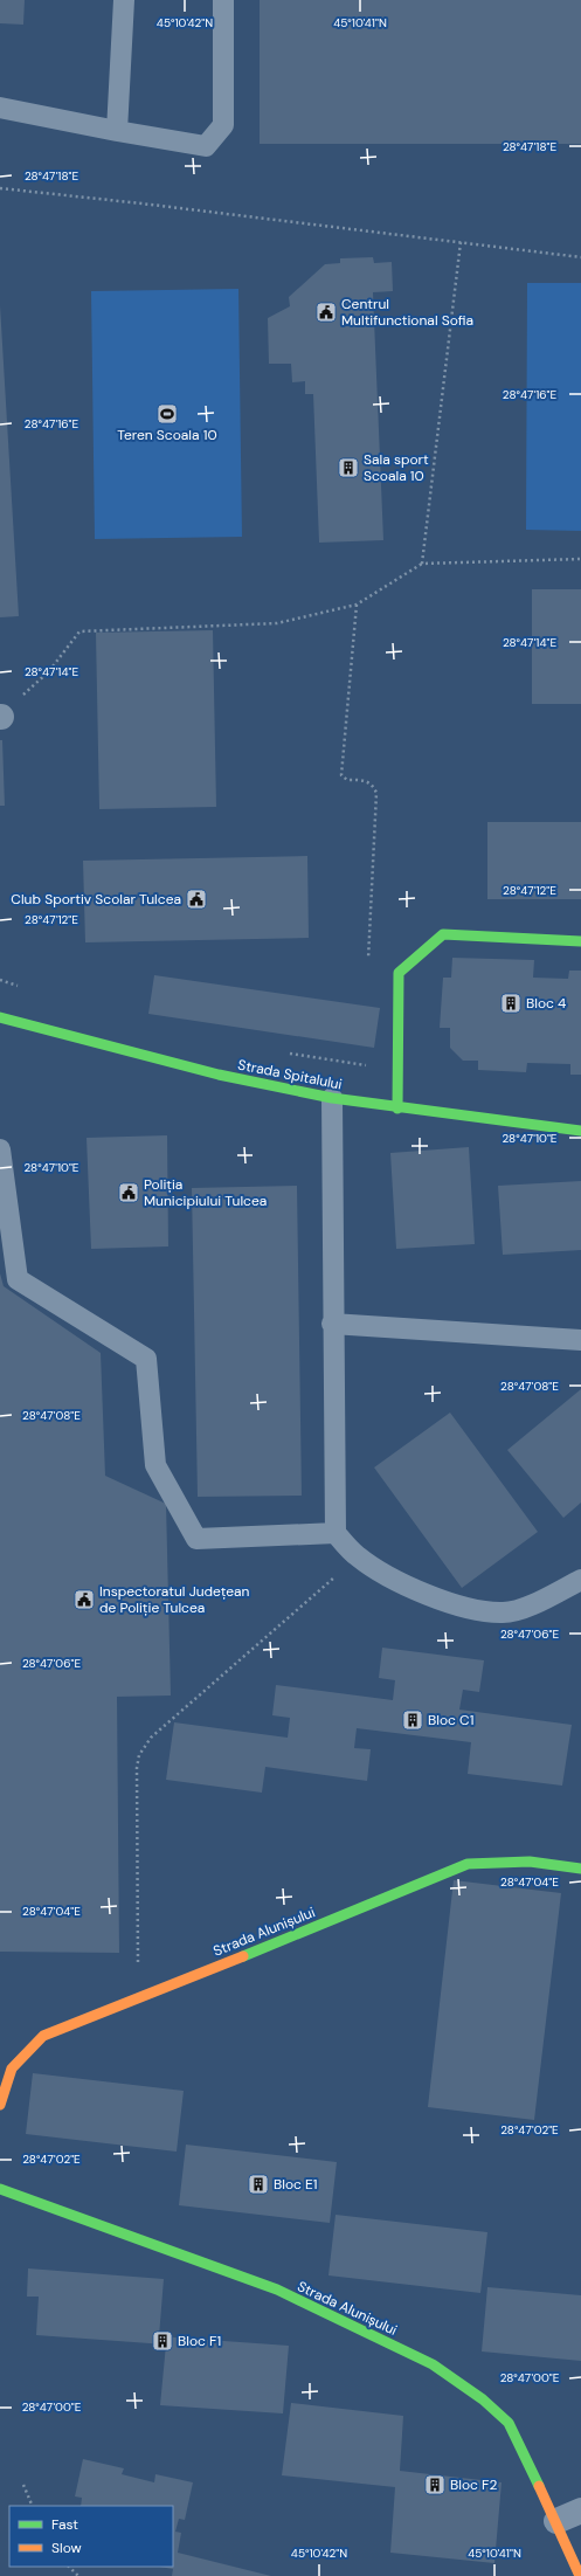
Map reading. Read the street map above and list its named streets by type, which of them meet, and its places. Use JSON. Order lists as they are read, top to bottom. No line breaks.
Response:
{"streets":{"street":["Strada Spitalului","Strada Alunișului"]},"places":{"public building":["Centrul Multifunctional Sofia","Club Sportiv Scolar Tulcea","Poliția Municipiului Tulcea","Inspectoratul Județean de Poliție Tulcea"],"sports":["Teren Scoala 10"],"building":["Sala sport Scoala 10","Bloc 4","Bloc C1","Bloc E1","Bloc F1","Bloc F2"]},"legend":["Fast","Slow"],"coordinates":["45°10'42\"N","45°10'41\"N","28°47'18\"E","28°47'16\"E","28°47'14\"E","28°47'12\"E","28°47'10\"E","28°47'08\"E","28°47'06\"E","28°47'04\"E","28°47'02\"E","28°47'00\"E"]}
